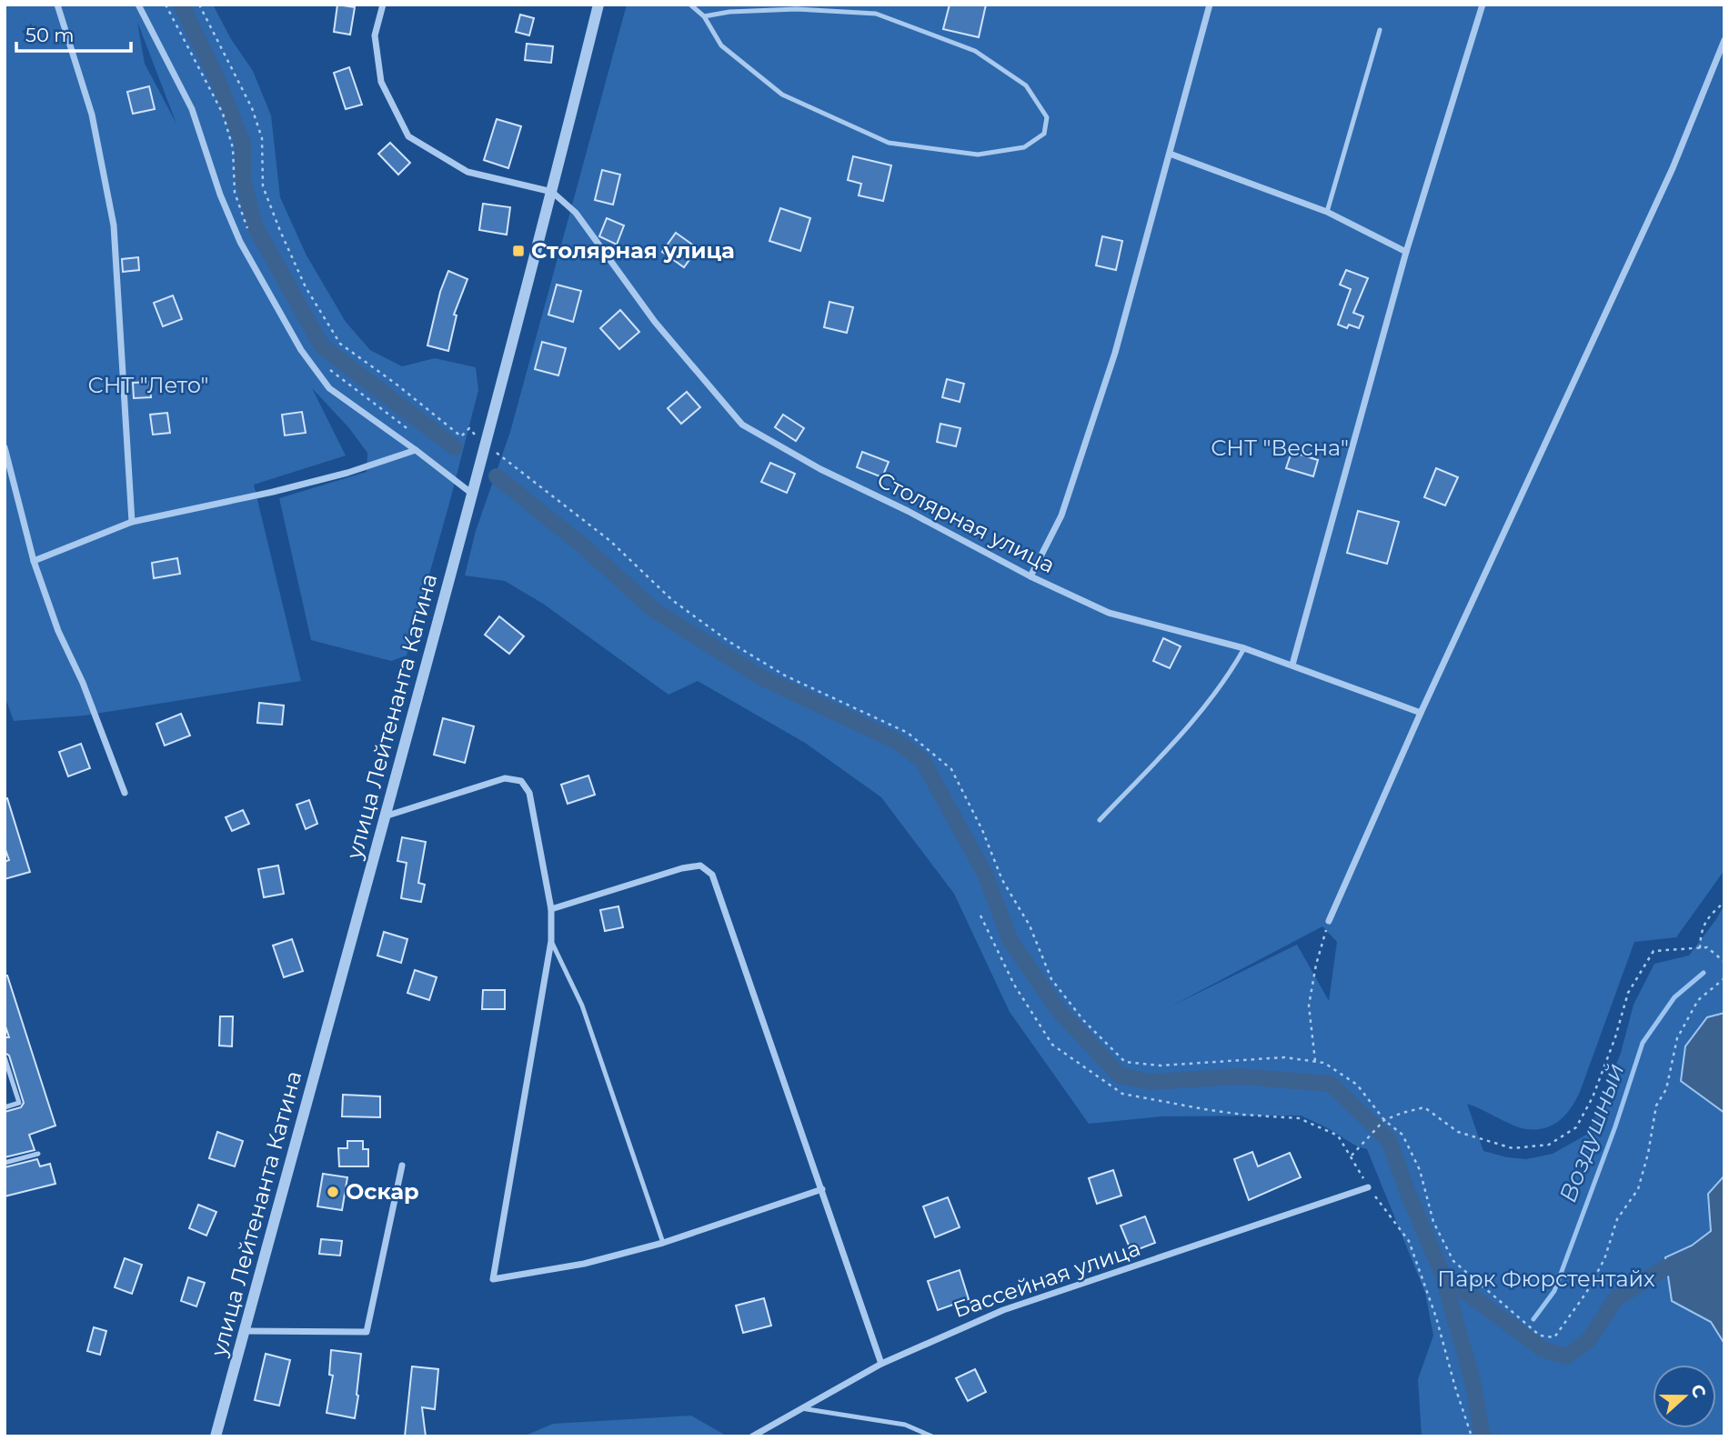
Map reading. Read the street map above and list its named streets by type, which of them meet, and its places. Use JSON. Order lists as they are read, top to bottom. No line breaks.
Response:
{"streets":{"street":["Столярная улица","улица Лейтенанта Катина","Бассейная улица"]},"crossings":[["Столярная улица","улица Лейтенанта Катина"]],"water":["Воздушный"],"parks":["СНТ \"Лето\"","СНТ \"Весна\"","Парк Фюрстентайх"],"places":{"transit":["Столярная улица"],"other":["Оскар"]},"scale_bar":"50 m","north":"right"}
